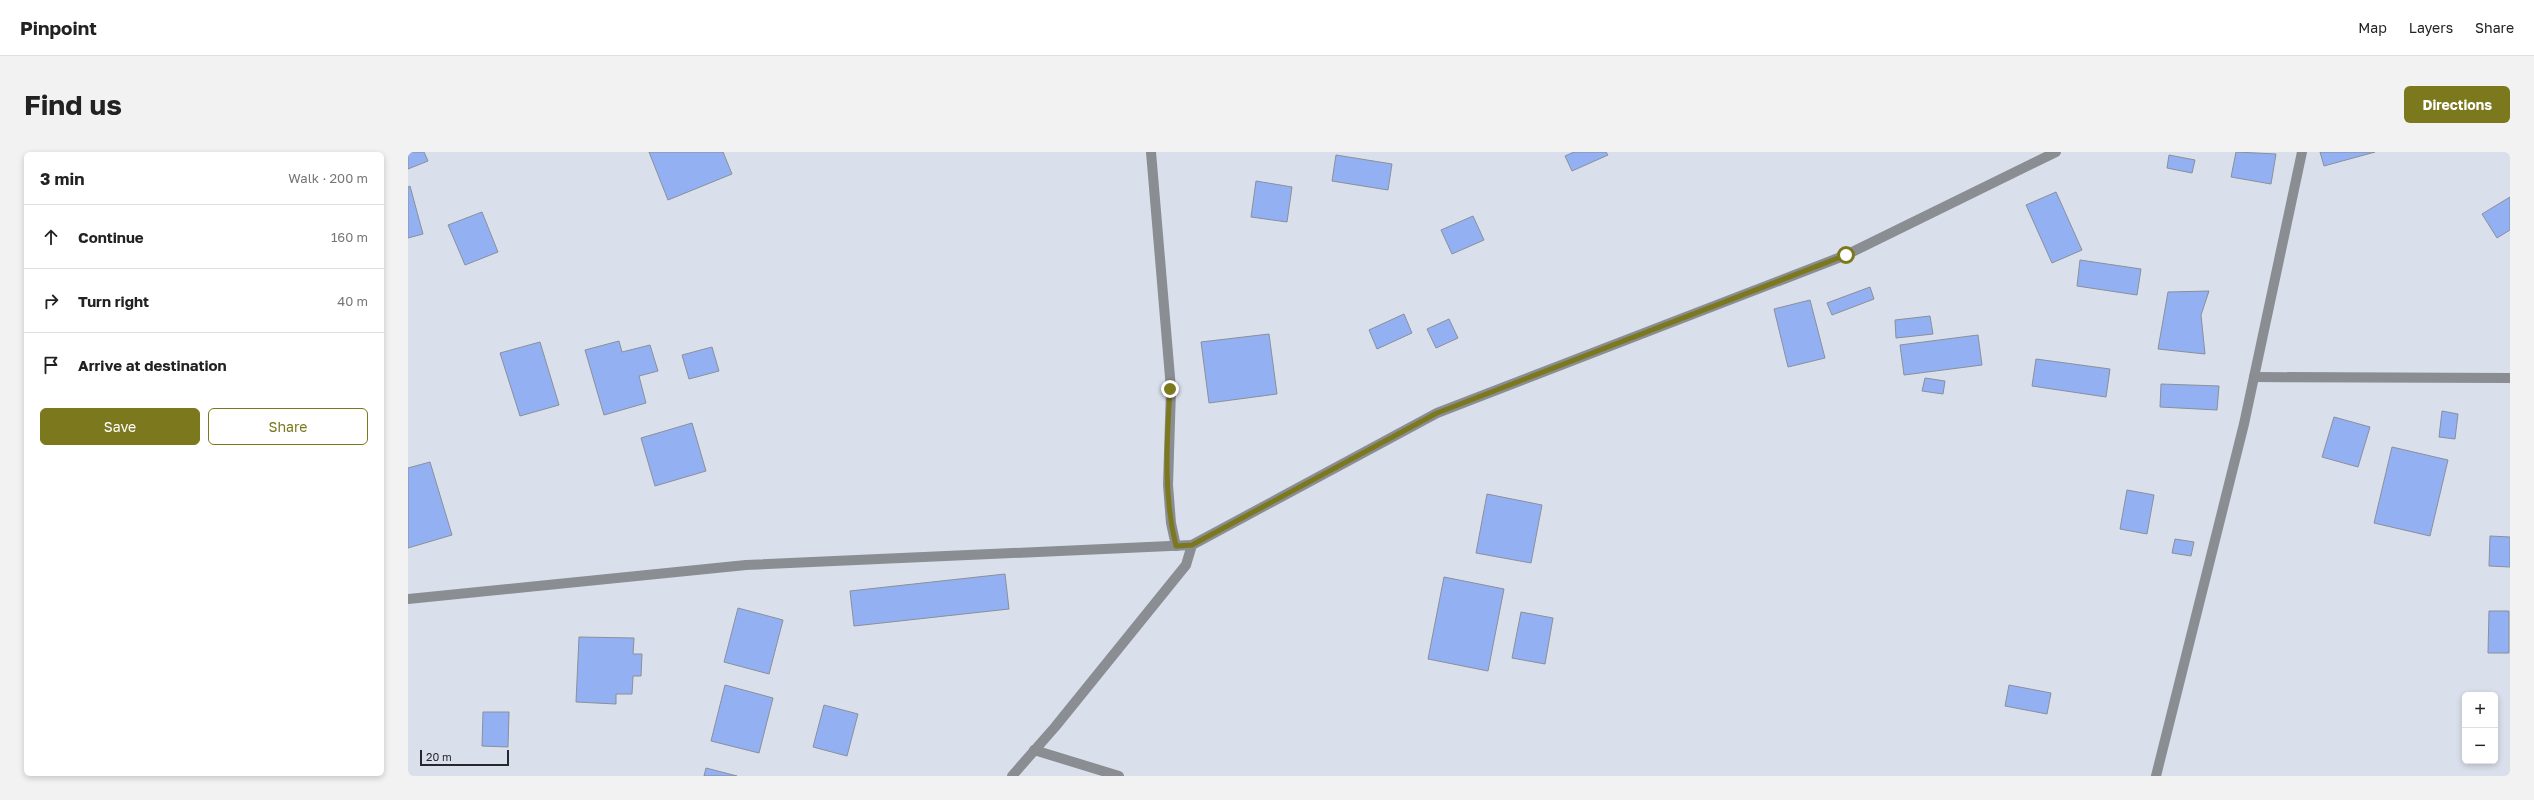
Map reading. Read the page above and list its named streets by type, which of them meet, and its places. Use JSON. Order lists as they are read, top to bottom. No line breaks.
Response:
{"scale_bar":"20 m","page":{"header":"Pinpoint","nav":["Map","Layers","Share"],"buttons":["Directions",["Save","Share"]],"title":"Find us","heading":["3 min","Walk · 200 m"],"list":[["Continue","160 m"],["Turn right","40 m"],"Arrive at destination"],"map_buttons":["+","−"],"scale":"20 m"}}
